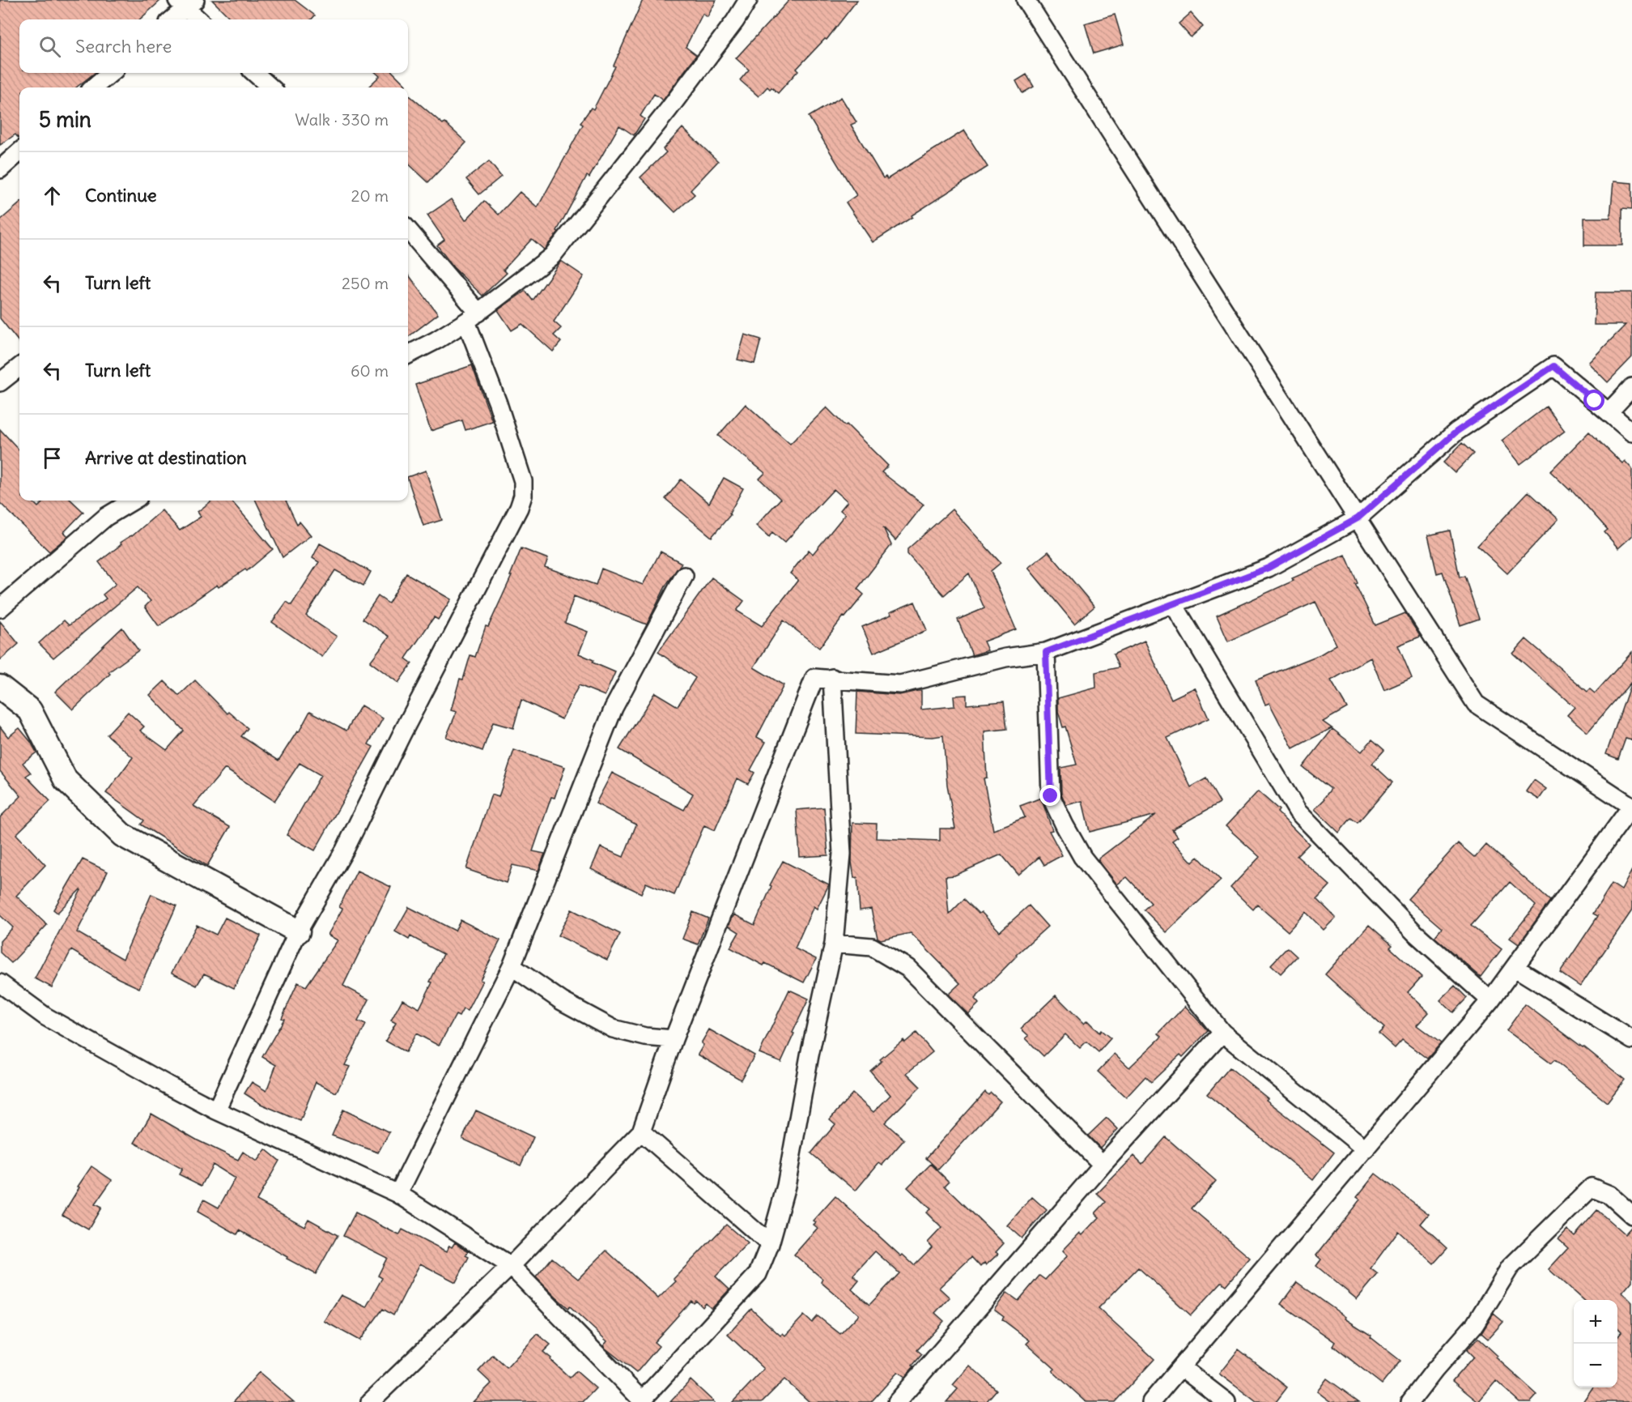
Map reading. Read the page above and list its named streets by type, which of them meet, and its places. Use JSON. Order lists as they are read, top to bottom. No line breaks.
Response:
{"page":{"search":"Search here","heading":["5 min","Walk · 330 m"],"list":[["Continue","20 m"],["Turn left","250 m"],["Turn left","60 m"],"Arrive at destination"],"map_buttons":["+","−"]}}
